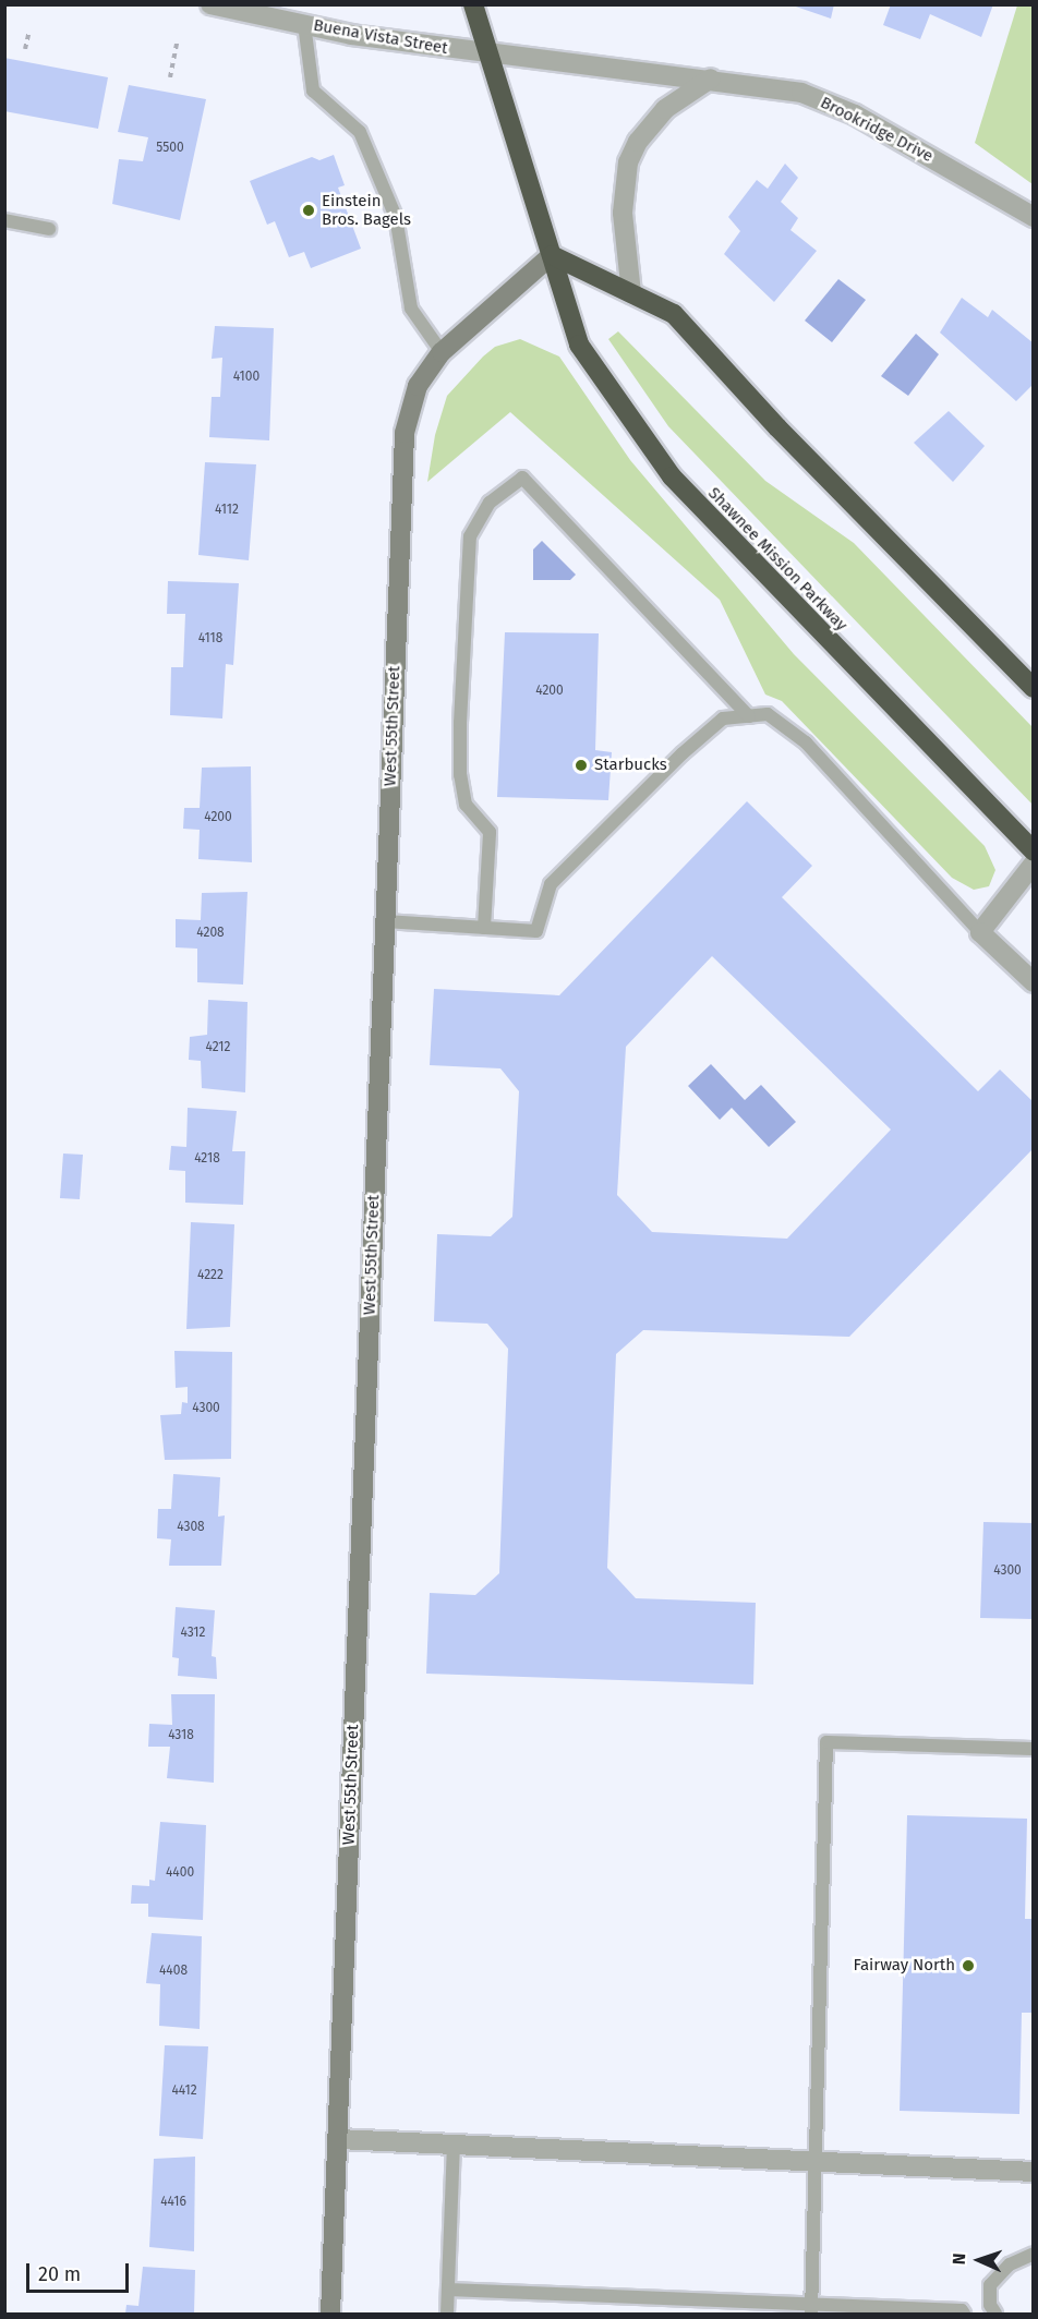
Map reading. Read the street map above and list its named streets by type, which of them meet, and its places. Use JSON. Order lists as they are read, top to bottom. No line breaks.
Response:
{"streets":{"highway":["Shawnee Mission Parkway"],"street":["Buena Vista Street","Brookridge Drive","West 55th Street"]},"crossings":[["Buena Vista Street","Brookridge Drive"],["Buena Vista Street","Shawnee Mission Parkway"],["Shawnee Mission Parkway","West 55th Street"]],"places":["Einstein Bros. Bagels","Starbucks","Fairway North"],"house_numbers":["5500","4100","4112","4118","4200","4200","4208","4212","4218","4222","4300","4308","4300","4312","4318","4400","4408","4412","4416"],"scale_bar":"20 m","north":"left"}
